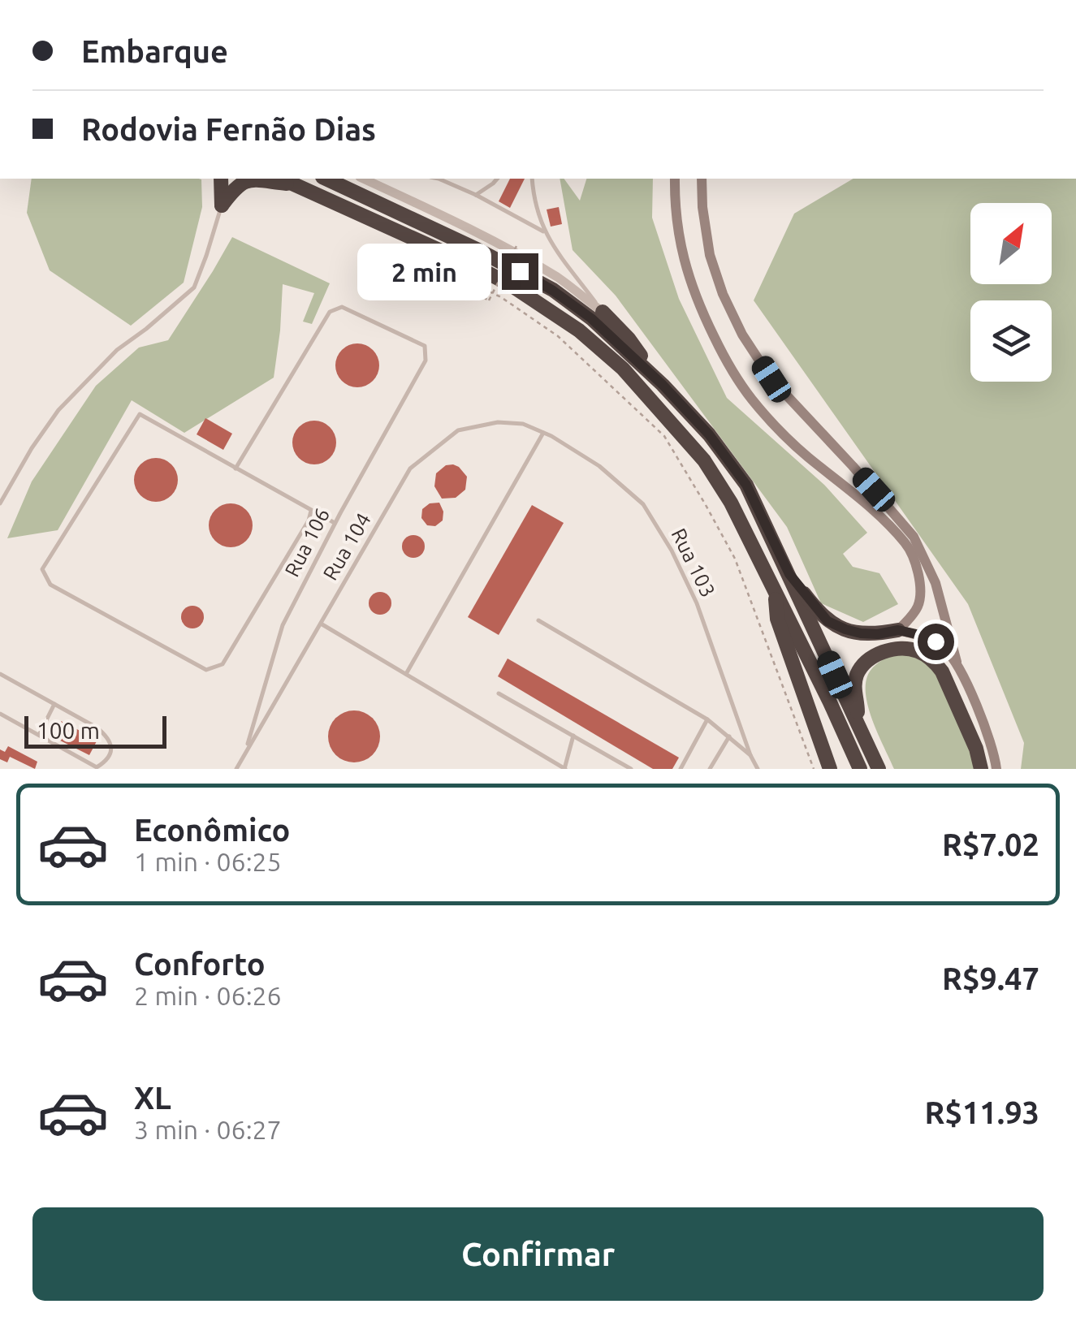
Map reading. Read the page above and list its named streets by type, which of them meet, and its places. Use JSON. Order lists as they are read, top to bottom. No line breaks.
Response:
{"streets":{"lane":["Rua 106","Rua 104","Rua 103"]},"crossings":[["Rua 106","Rua 104"],["Rua 104","Rua 103"]],"scale_bar":"100 m","north":"top right","page":{"banner":["Embarque","Rodovia Fernão Dias"],"bubble":"2 min","scale":"100 m","list":[{"name":"Econômico","note":"1 min · 06:25","value":"R$7.02"},{"name":"Conforto","note":"2 min · 06:26","value":"R$9.47"},{"name":"XL","note":"3 min · 06:27","value":"R$11.93"}],"buttons":"Confirmar"}}
